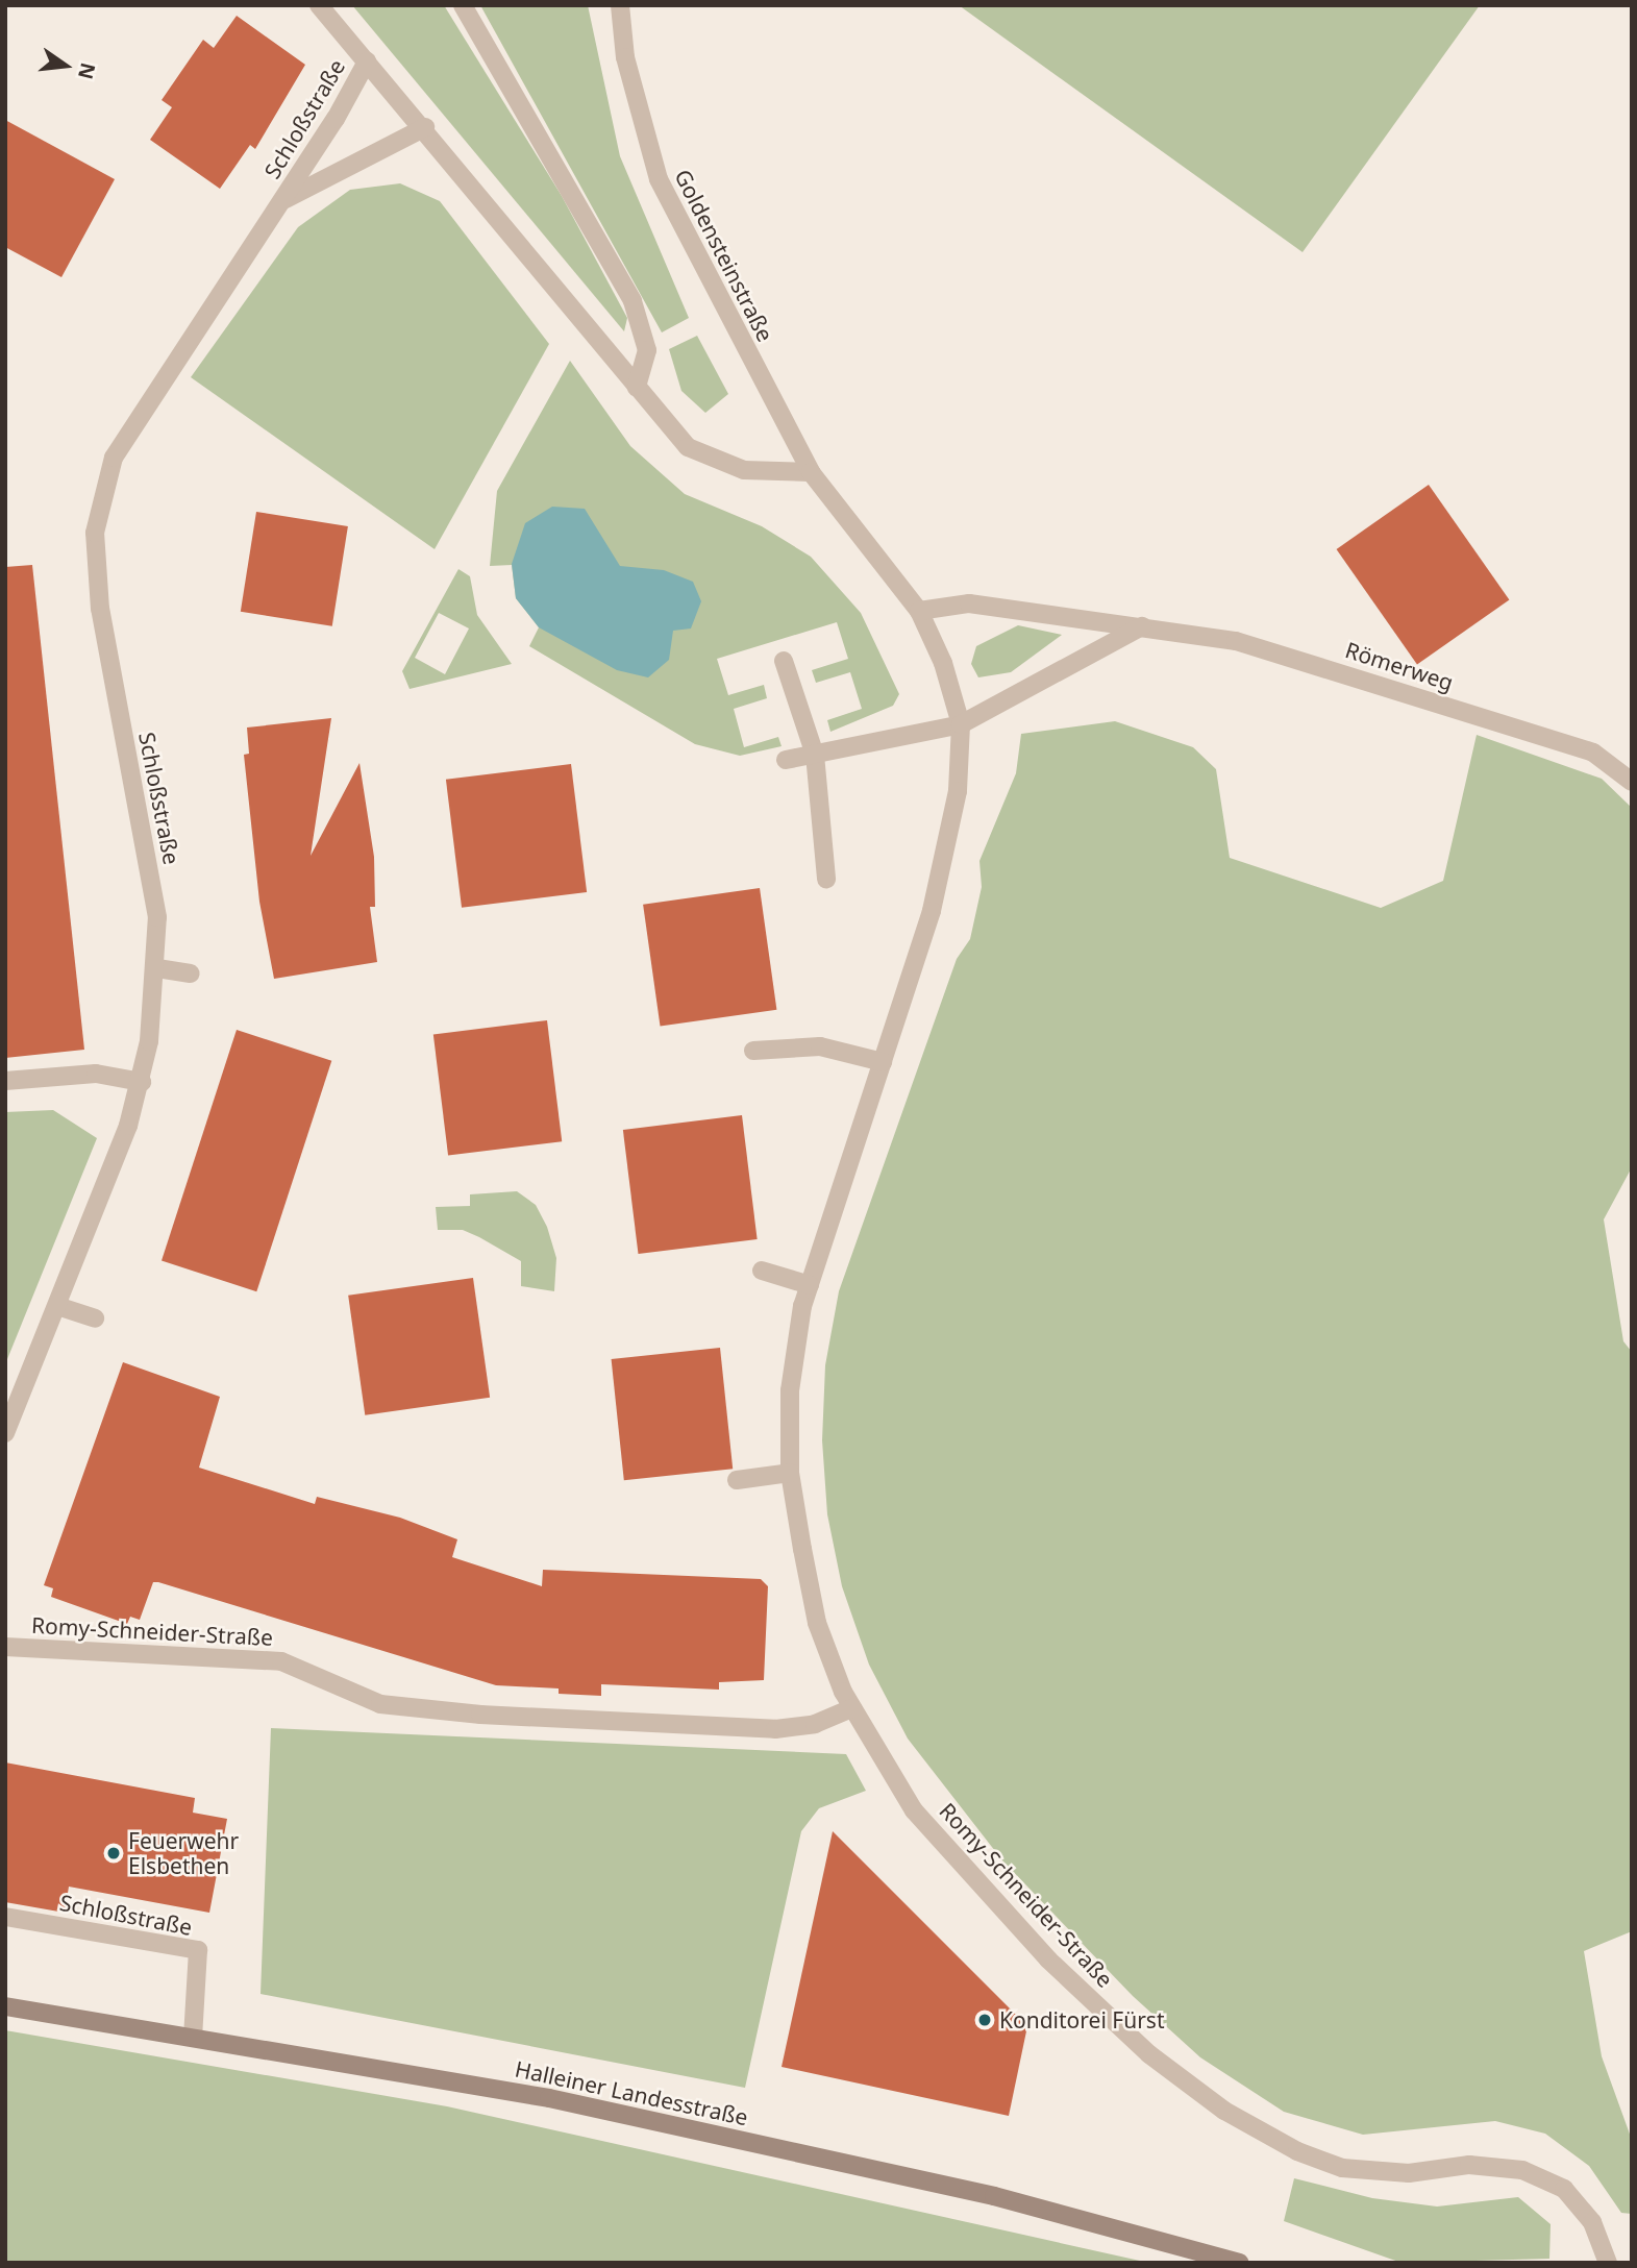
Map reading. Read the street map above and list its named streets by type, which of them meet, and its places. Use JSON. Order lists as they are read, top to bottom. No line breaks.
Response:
{"streets":{"main road":["Halleiner Landesstraße"],"street":["Schloßstraße","Goldensteinstraße","Römerweg","Romy-Schneider-Straße"]},"crossings":[["Schloßstraße","Halleiner Landesstraße"],["Goldensteinstraße","Römerweg"],["Goldensteinstraße","Romy-Schneider-Straße"]],"places":["Feuerwehr Elsbethen","Konditorei Fürst"],"north":"right"}
